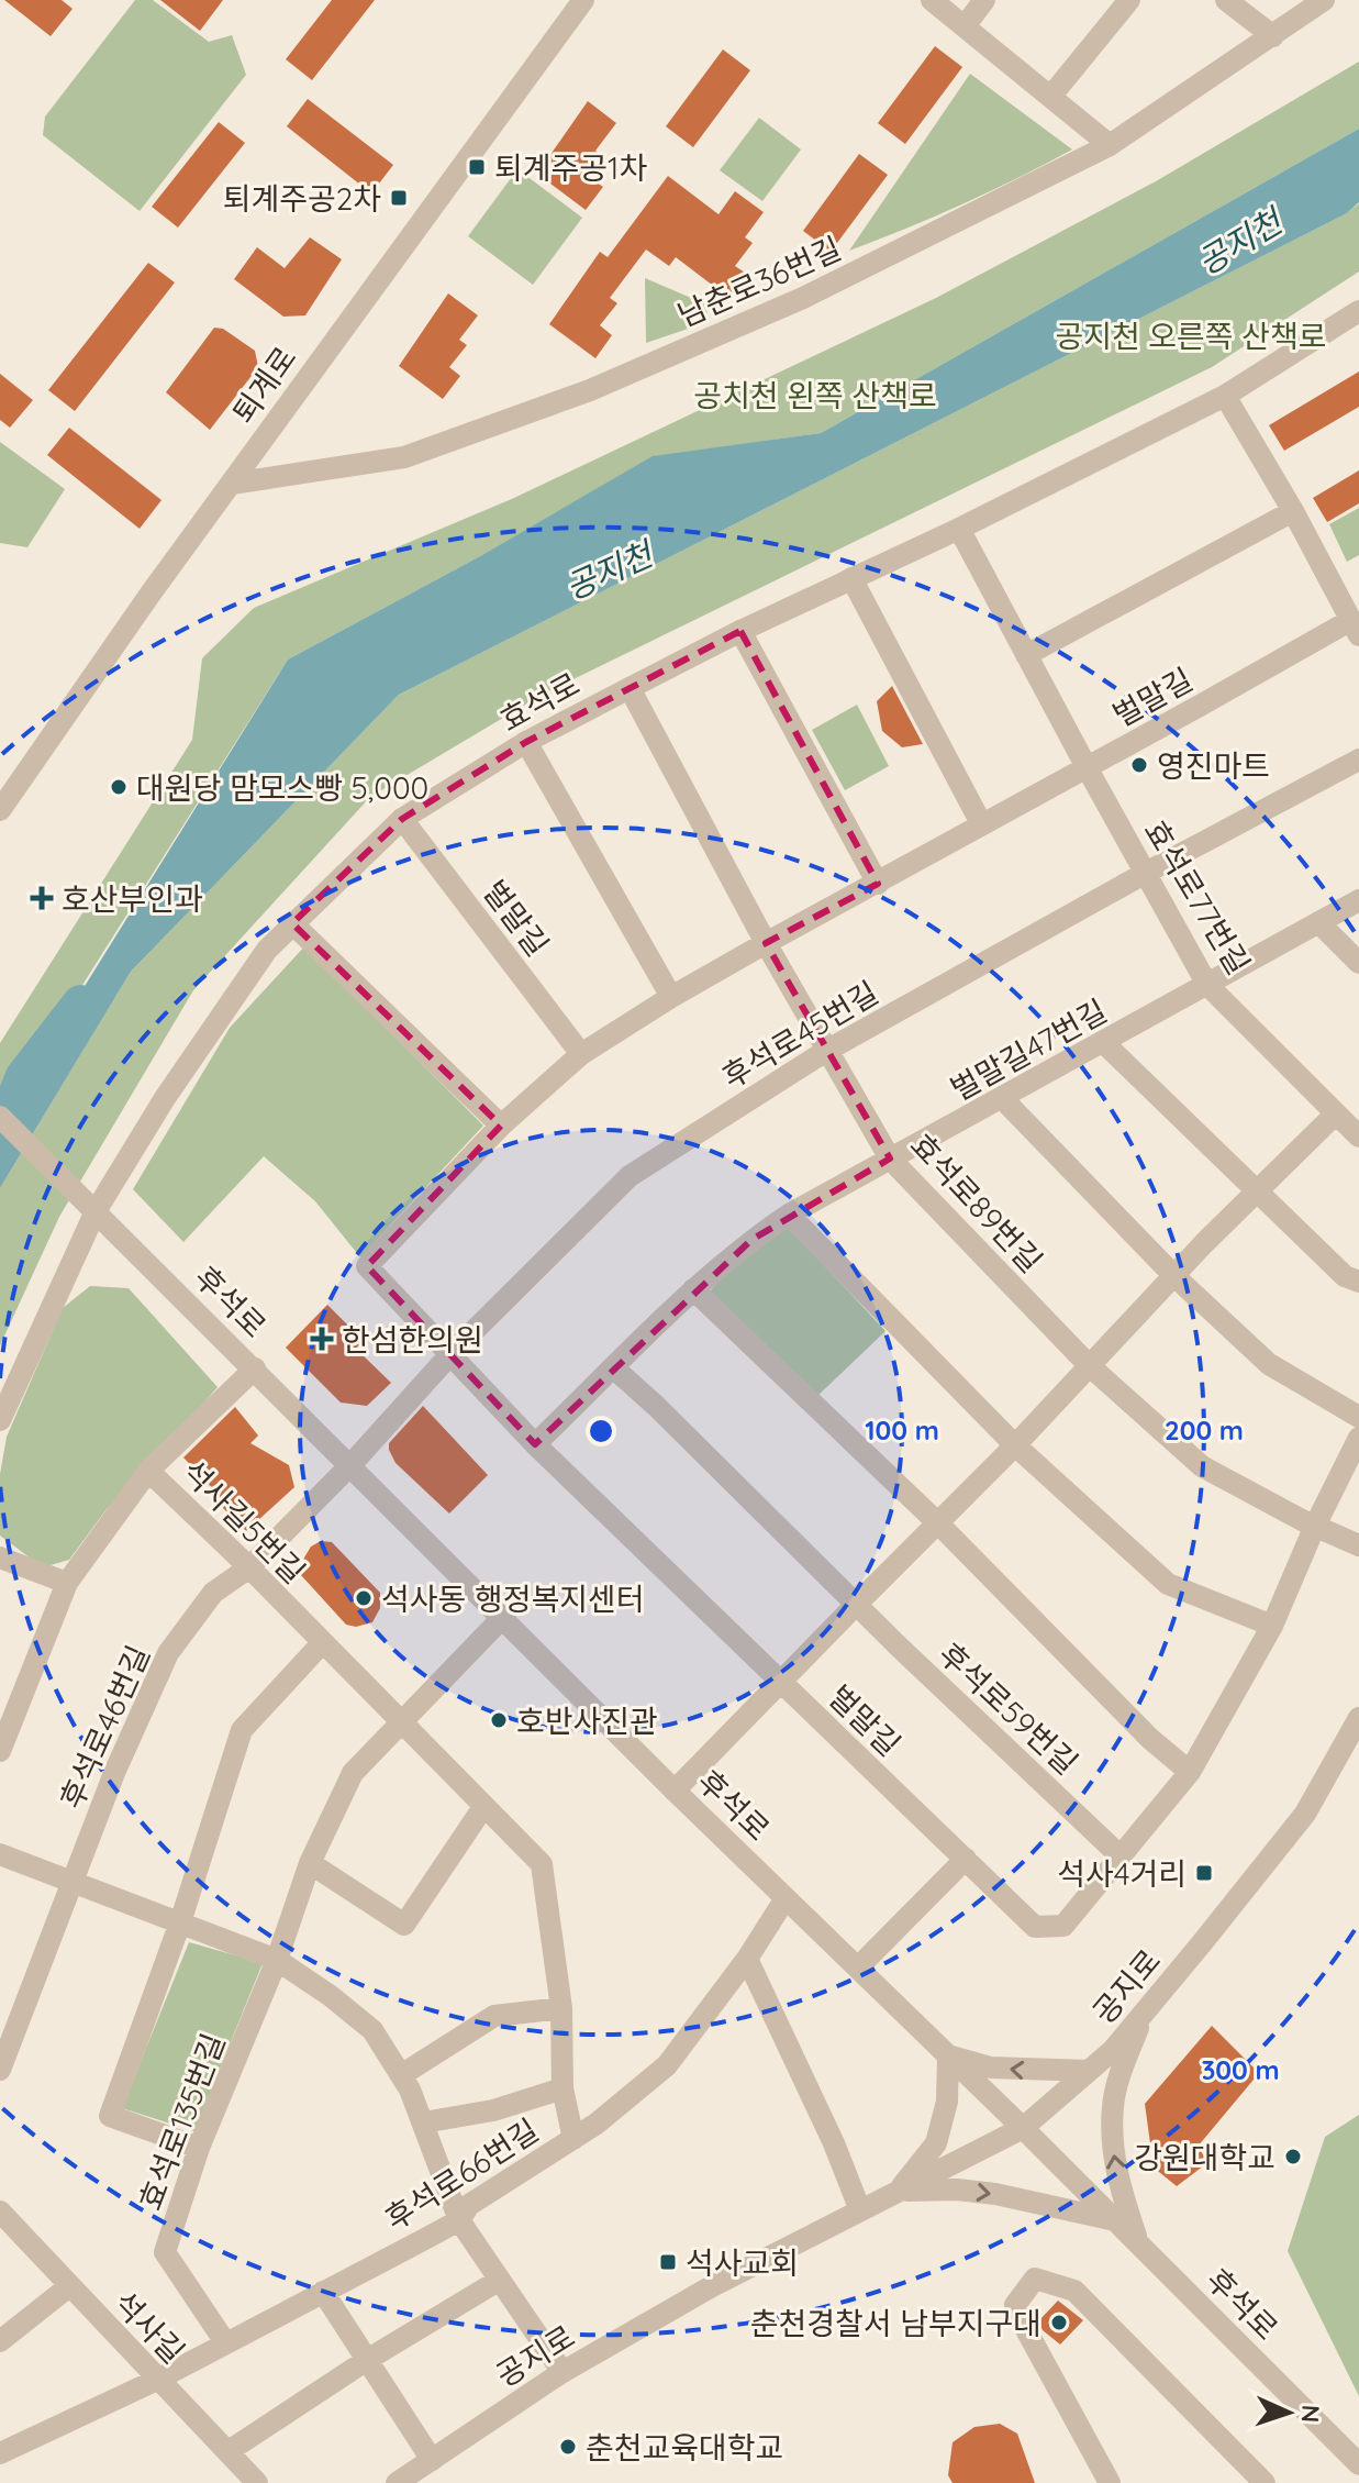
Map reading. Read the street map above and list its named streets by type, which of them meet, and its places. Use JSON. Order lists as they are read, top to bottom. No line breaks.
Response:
{"streets":{"street":["남춘로36번길","퇴계로","벌말길","효석로","효석로77번길","후석로45번길","벌말길47번길","효석로89번길","후석로","석사길5번길","후석로59번길","후석로46번길","공지로","효석로135번길","후석로66번길","석사길"]},"crossings":[["남춘로36번길","퇴계로"],["벌말길","효석로"],["벌말길","효석로77번길"],["벌말길","후석로45번길"],["벌말길","벌말길47번길"],["벌말길","효석로89번길"],["벌말길","후석로59번길"],["효석로","효석로77번길"],["효석로","효석로89번길"],["효석로","후석로"],["효석로77번길","후석로45번길"],["효석로77번길","벌말길47번길"],["후석로45번길","효석로89번길"],["후석로45번길","후석로"],["후석로45번길","후석로46번길"],["벌말길47번길","효석로89번길"],["벌말길47번길","후석로59번길"],["후석로","후석로46번길"],["후석로","공지로"],["후석로","효석로135번길"],["후석로","후석로66번길"],["석사길5번길","후석로46번길"],["석사길5번길","효석로135번길"],["석사길5번길","후석로66번길"],["효석로135번길","후석로66번길"],["후석로66번길","석사길"]],"water":["공지천"],"parks":["공지천 오른쪽 산책로","공치천 왼쪽 산책로"],"places":{"transit":["퇴계주공1차","퇴계주공2차","석사4거리","석사교회"],"other":["영진마트","대원당 맘모스빵 5,000","석사동 행정복지센터","호반사진관","강원대학교","춘천경찰서 남부지구대","춘천교육대학교"],"health":["호산부인과","한섬한의원"]},"north":"right","rings":["100 m","200 m","300 m"]}
